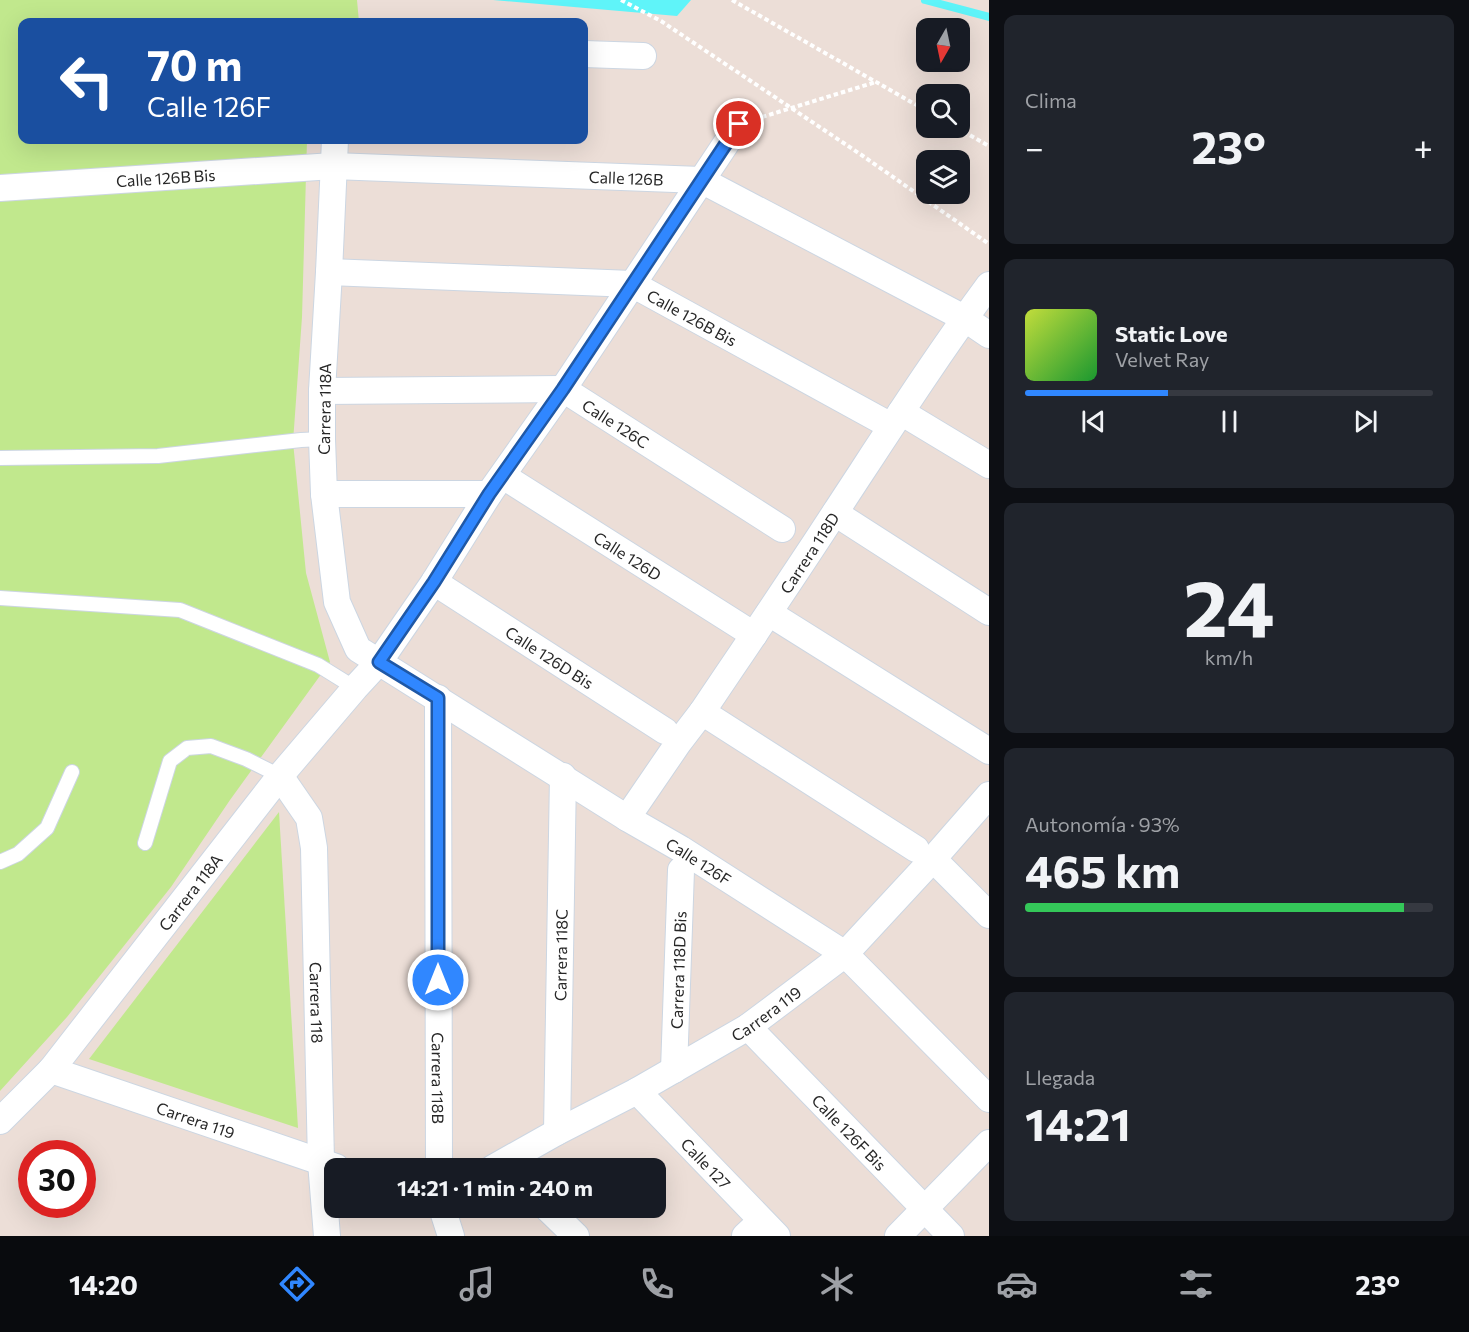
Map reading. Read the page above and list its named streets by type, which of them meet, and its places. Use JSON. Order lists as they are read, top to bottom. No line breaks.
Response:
{"streets":{"street":["Calle 126B Bis","Calle 126B","Carrera 118A","Calle 126C","Carrera 118D","Calle 126D","Calle 126D Bis","Calle 126F","Carrera 118C","Carrera 118D Bis","Carrera 118","Carrera 119","Carrera 118B","Calle 126F Bis","Calle 127"]},"crossings":[["Calle 126B Bis","Calle 126B"],["Calle 126B Bis","Carrera 118A"],["Calle 126B Bis","Carrera 118D"],["Calle 126B","Carrera 118A"],["Calle 126B","Carrera 118D"],["Carrera 118A","Calle 126C"],["Carrera 118A","Calle 126D"],["Carrera 118A","Calle 126D Bis"],["Carrera 118A","Calle 126F"],["Carrera 118A","Carrera 118"],["Carrera 118A","Carrera 119"],["Carrera 118D","Calle 126D"],["Carrera 118D","Calle 126F"],["Calle 126F","Carrera 118C"],["Calle 126F","Carrera 119"],["Calle 126F","Carrera 118B"],["Carrera 118C","Carrera 119"],["Carrera 118D Bis","Carrera 119"],["Carrera 119","Calle 126F Bis"],["Carrera 119","Calle 127"]],"north":"bottom","page":{"tile":["Clima",["24","km/h"],["Autonomía · 93%","465 km"],["Llegada","14:21"]],"turn":["70 m","Calle 126F"],"heat":["−","23°","+"],"song":["Static Love","Velvet Ray"],"limit":"30","trip":"14:21 · 1 min · 240 m","tabs":["14:20","23°"]}}
